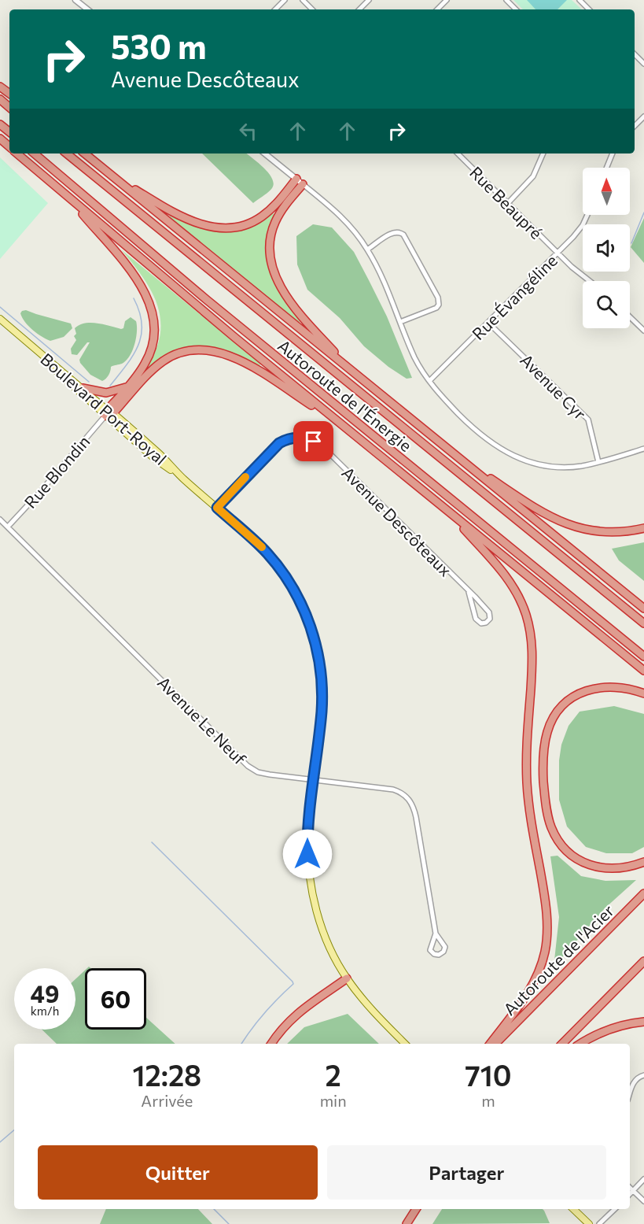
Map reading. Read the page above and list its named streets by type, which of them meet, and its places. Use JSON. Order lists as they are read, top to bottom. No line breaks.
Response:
{"streets":{"highway":["Autoroute de l'Énergie","Autoroute de l'Acier"],"main road":["Boulevard Port-Royal"],"street":["Rue Beaupré","Rue Évangéline","Avenue Cyr","Rue Blondin","Avenue Descôteaux","Avenue Le Neuf"]},"crossings":[["Rue Beaupré","Rue Évangéline"],["Rue Évangéline","Avenue Cyr"],["Boulevard Port-Royal","Rue Blondin"],["Boulevard Port-Royal","Avenue Descôteaux"],["Boulevard Port-Royal","Avenue Le Neuf"],["Rue Blondin","Avenue Le Neuf"]],"north":"top","page":{"turn":["530 m","Avenue Descôteaux"],"speed":"49 km/h","limit":"60","eta":["12:28","Arrivée","2","min","710","m"],"buttons":["Quitter","Partager"]}}
